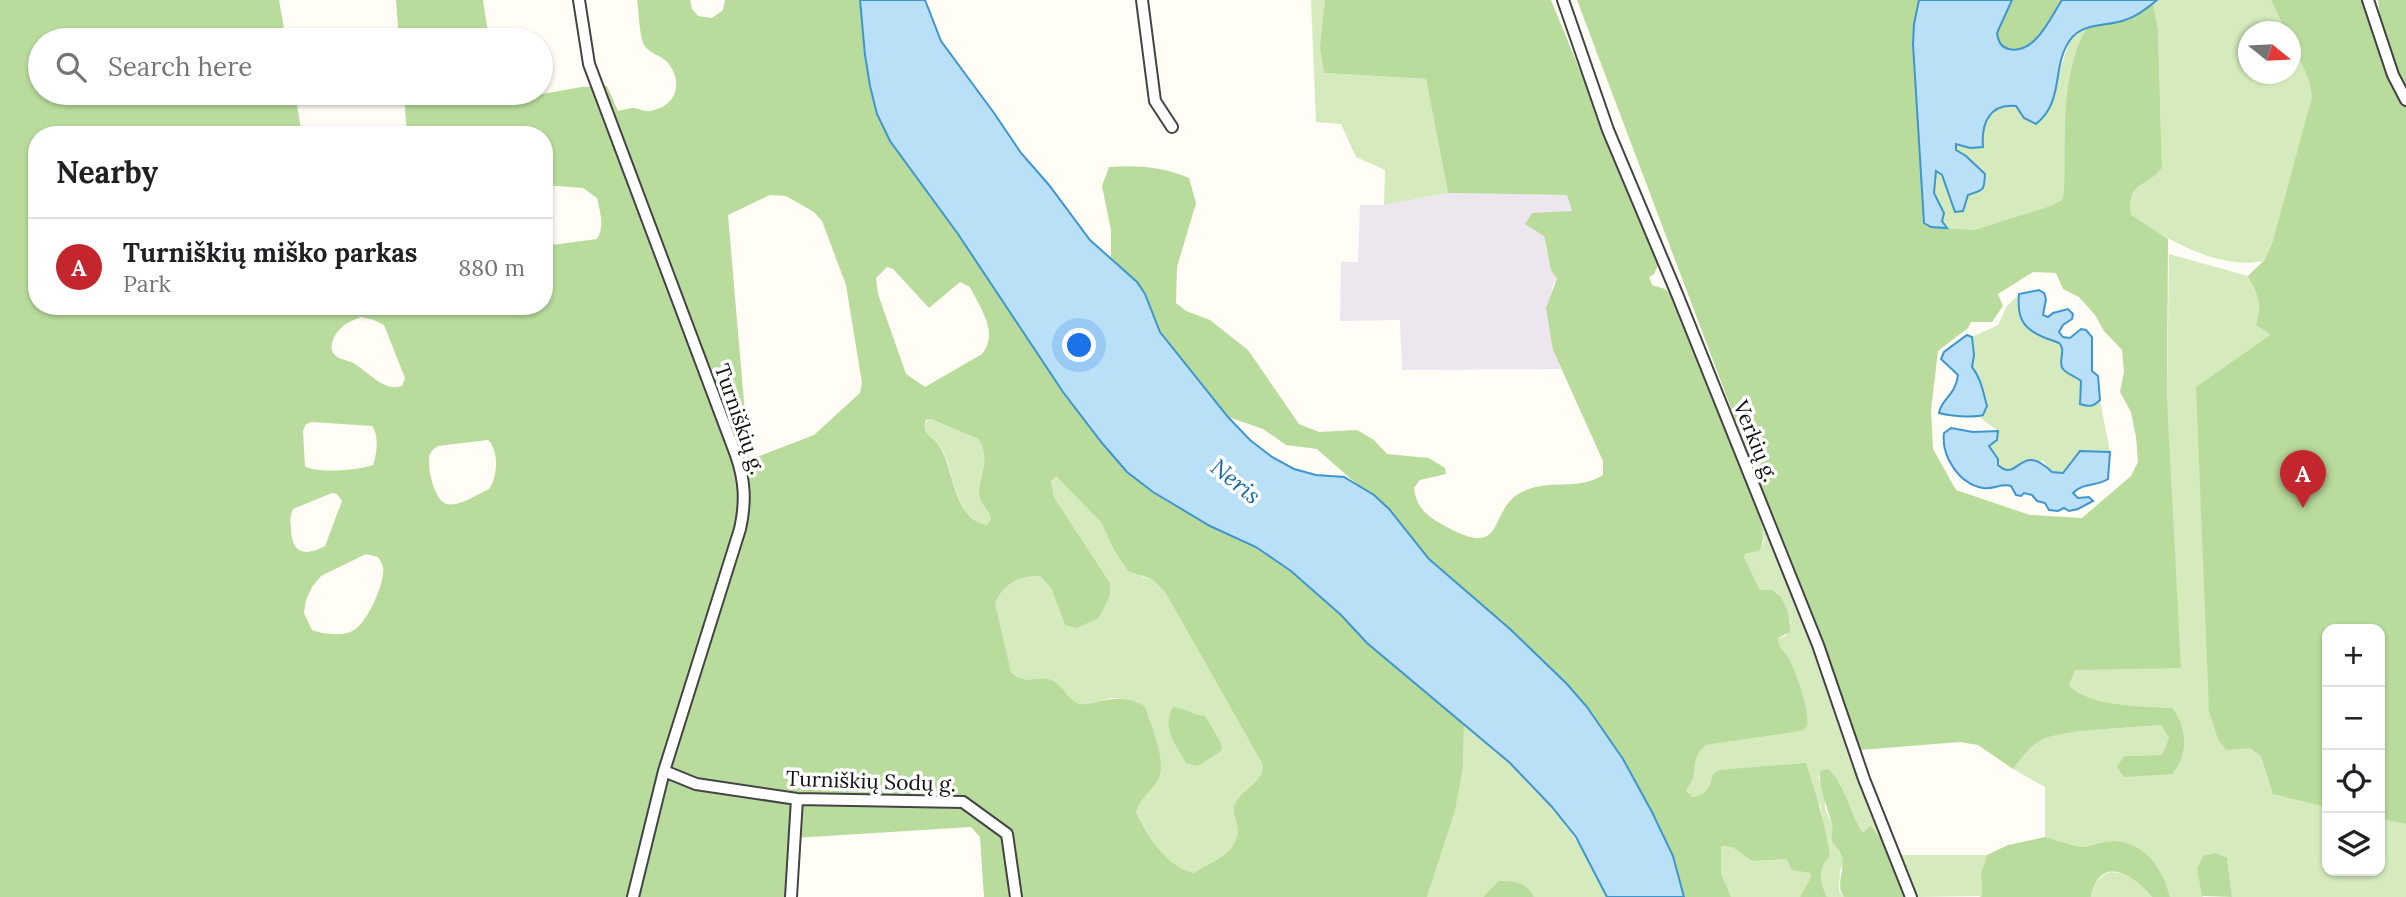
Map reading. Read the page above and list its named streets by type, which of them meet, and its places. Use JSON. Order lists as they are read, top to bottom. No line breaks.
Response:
{"streets":{"street":["Turniškių g.","Verkių g.","Turniškių Sodų g."]},"crossings":[["Turniškių g.","Turniškių Sodų g."]],"water":["Neris"],"north":"right","page":{"search":"Search here","heading":"Nearby","list":[{"mark":"A","name":"Turniškių miško parkas","note":"Park","value":"880 m"}],"pins":"A","map_buttons":["+","−"]}}
